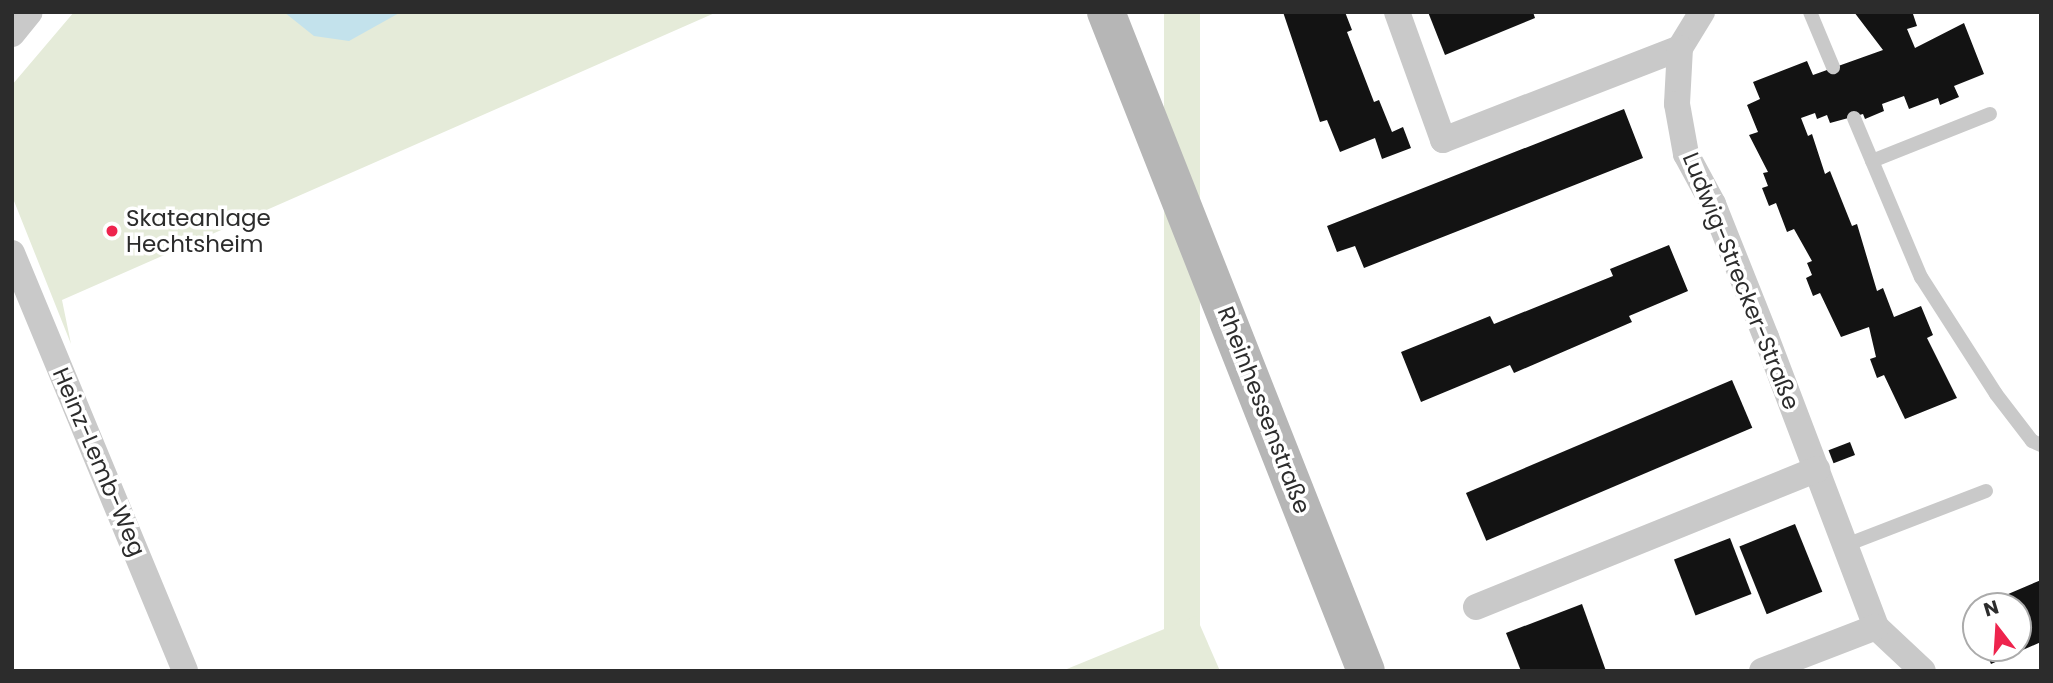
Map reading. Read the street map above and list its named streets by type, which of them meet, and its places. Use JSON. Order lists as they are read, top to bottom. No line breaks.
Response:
{"streets":{"main road":["Rheinhessenstraße"],"street":["Ludwig-Strecker-Straße","Heinz-Lemb-Weg"]},"places":["Skateanlage Hechtsheim"],"north":"top"}
